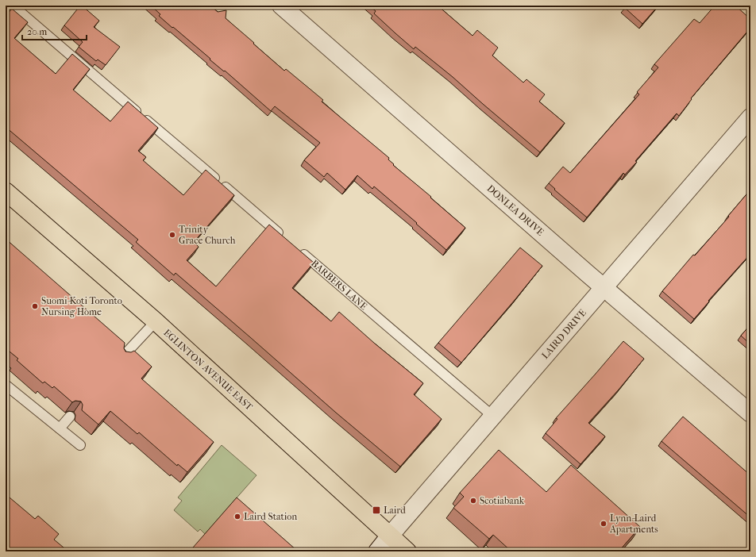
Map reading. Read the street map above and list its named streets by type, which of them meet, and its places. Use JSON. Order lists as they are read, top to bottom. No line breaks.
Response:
{"streets":{"main road":["EGLINTON AVENUE EAST"],"street":["DONLEA DRIVE","LAIRD DRIVE"],"lane":["BARBERS LANE"]},"crossings":[["DONLEA DRIVE","LAIRD DRIVE"],["BARBERS LANE","LAIRD DRIVE"],["LAIRD DRIVE","EGLINTON AVENUE EAST"]],"places":{"other":["Trinity Grace Church","Suomi-Koti Toronto Nursing Home","Scotiabank","Laird Station","Lynn-Laird Apartments"],"transit":["Laird"]},"scale_bar":"20 m"}
